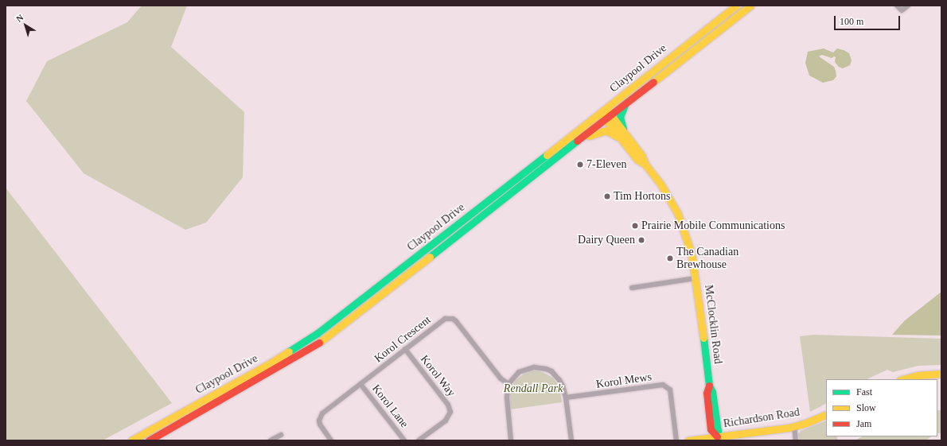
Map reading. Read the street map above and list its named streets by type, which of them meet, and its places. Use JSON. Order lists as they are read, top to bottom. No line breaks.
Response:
{"streets":{"main road":["Claypool Drive","McClocklin Road","Richardson Road"],"street":["Korol Crescent","Korol Way","Korol Mews","Korol Lane"]},"crossings":[["Claypool Drive","McClocklin Road"],["McClocklin Road","Richardson Road"],["Korol Crescent","Korol Way"],["Korol Crescent","Korol Lane"]],"parks":["Rendall Park"],"places":["7-Eleven","Tim Hortons","Prairie Mobile Communications","Dairy Queen","The Canadian Brewhouse"],"legend":["Fast","Slow","Jam"],"scale_bar":"100 m","north":"top left"}
